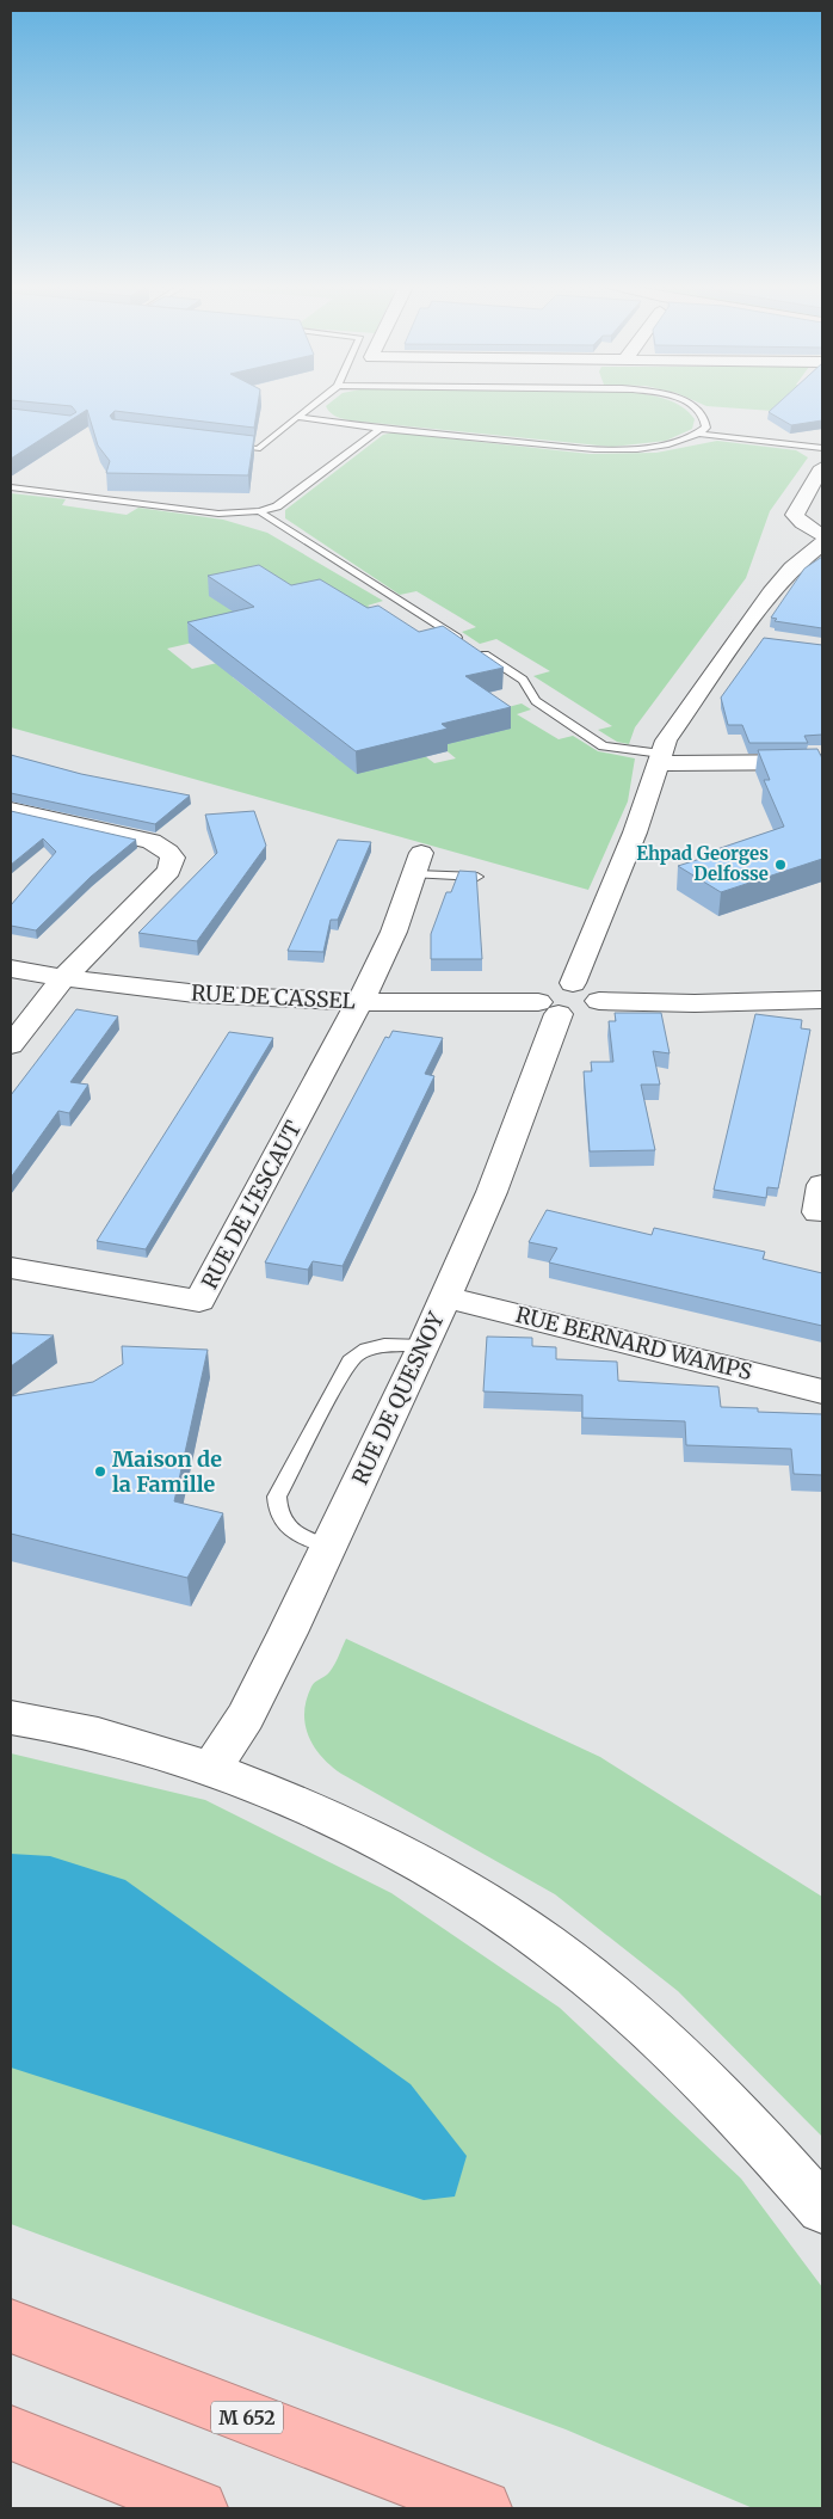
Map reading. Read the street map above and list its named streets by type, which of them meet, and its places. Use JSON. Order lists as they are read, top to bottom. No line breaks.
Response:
{"streets":{"highway":["M 652"],"street":["RUE DE CASSEL","RUE DE L'ESCAUT","RUE BERNARD WAMPS","RUE DE QUESNOY"]},"crossings":[["RUE DE CASSEL","RUE DE L'ESCAUT"],["RUE DE CASSEL","RUE DE QUESNOY"],["RUE BERNARD WAMPS","RUE DE QUESNOY"]],"places":["Ehpad Georges Delfosse","Maison de la Famille"]}
